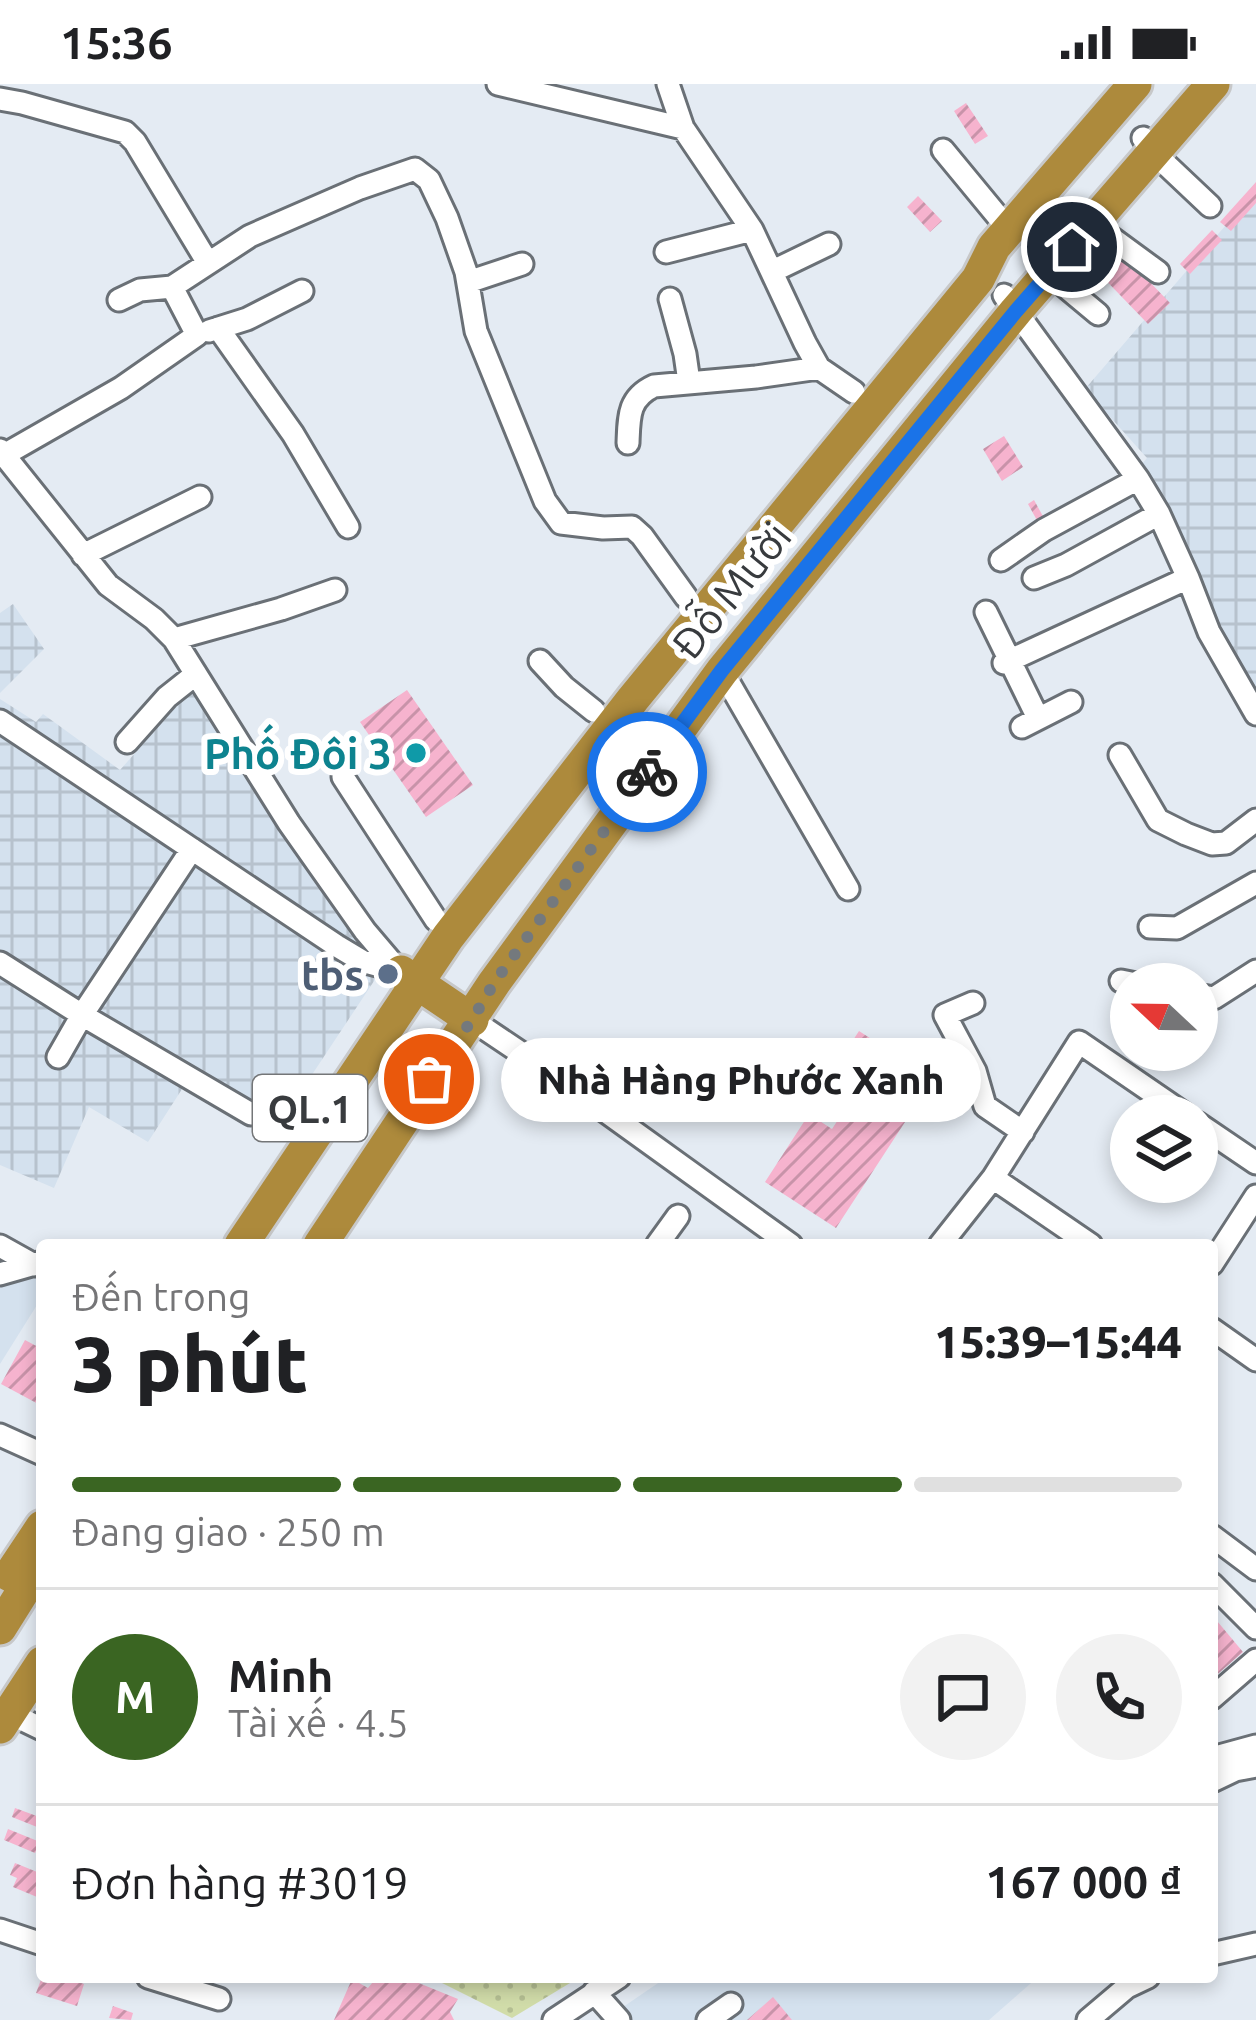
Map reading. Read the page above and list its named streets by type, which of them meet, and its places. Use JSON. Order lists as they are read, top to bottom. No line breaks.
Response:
{"streets":{"highway":["Đỗ Mười","QL.1"]},"crossings":[["Đỗ Mười","QL.1"]],"places":["Phố Đôi 3","tbs","Nhà Hàng Phước Xanh"],"north":"left","page":{"status":"15:36","bubble":"Nhà Hàng Phước Xanh","heading":["3 phút","Đến trong","15:39–15:44"],"panel":["Minh","Tài xế · 4.5","Đơn hàng #3019","167 000 ₫"],"bar":"Đang giao · 250 m","round":"M"}}
